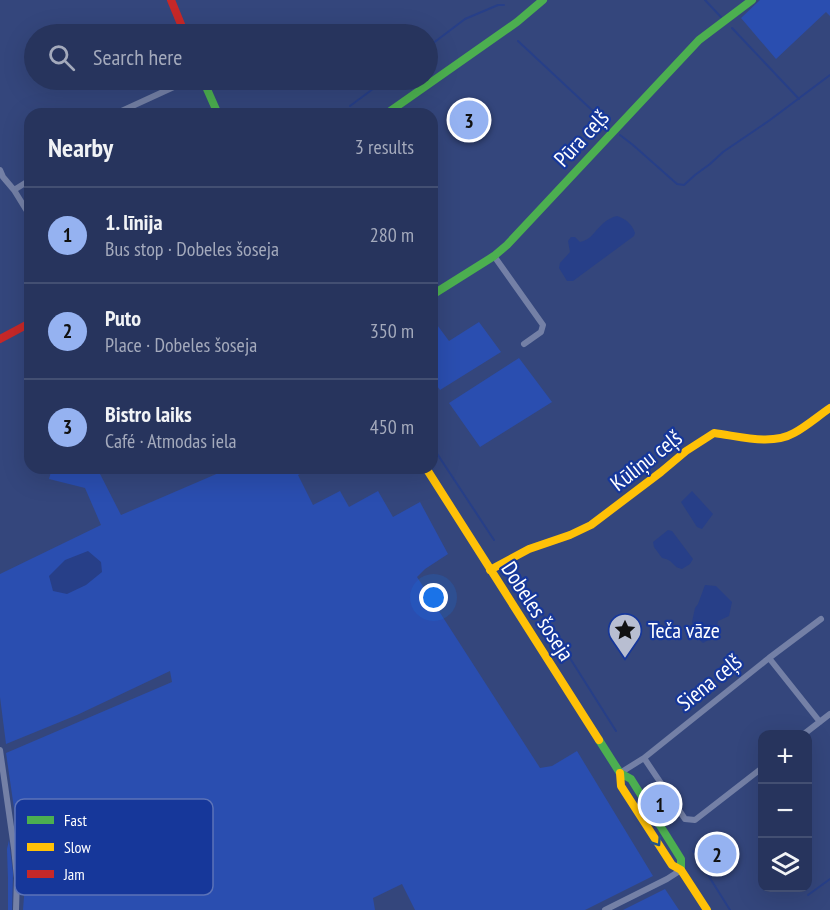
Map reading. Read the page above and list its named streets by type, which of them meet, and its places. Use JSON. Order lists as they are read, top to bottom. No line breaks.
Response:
{"streets":{"main road":["Pūra ceļš","Kūliņu ceļš","Dobeles šoseja"],"street":["Siena ceļš"]},"crossings":[["Kūliņu ceļš","Dobeles šoseja"],["Dobeles šoseja","Siena ceļš"]],"places":{"place":["Teča vāze"]},"legend":["Fast","Slow","Jam"],"page":{"search":"Search here","pins":["3","1","2"],"heading":["Nearby","3 results"],"list":[{"mark":"1","name":"1. līnija","note":"Bus stop · Dobeles šoseja","value":"280 m"},{"mark":"2","name":"Puto","note":"Place · Dobeles šoseja","value":"350 m"},{"mark":"3","name":"Bistro laiks","note":"Café · Atmodas iela","value":"450 m"}],"map_buttons":["+","−"]}}
